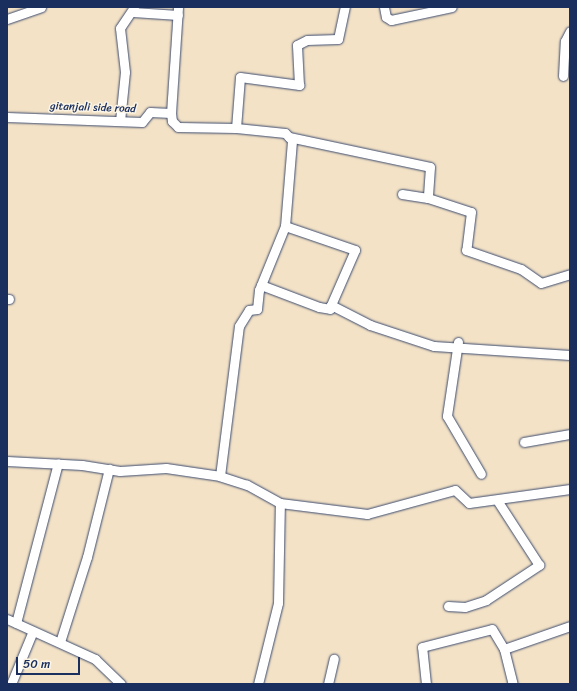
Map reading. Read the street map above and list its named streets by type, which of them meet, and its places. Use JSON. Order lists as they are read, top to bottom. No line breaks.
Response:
{"streets":{"street":["gitanjali side road"]},"scale_bar":"50 m"}
